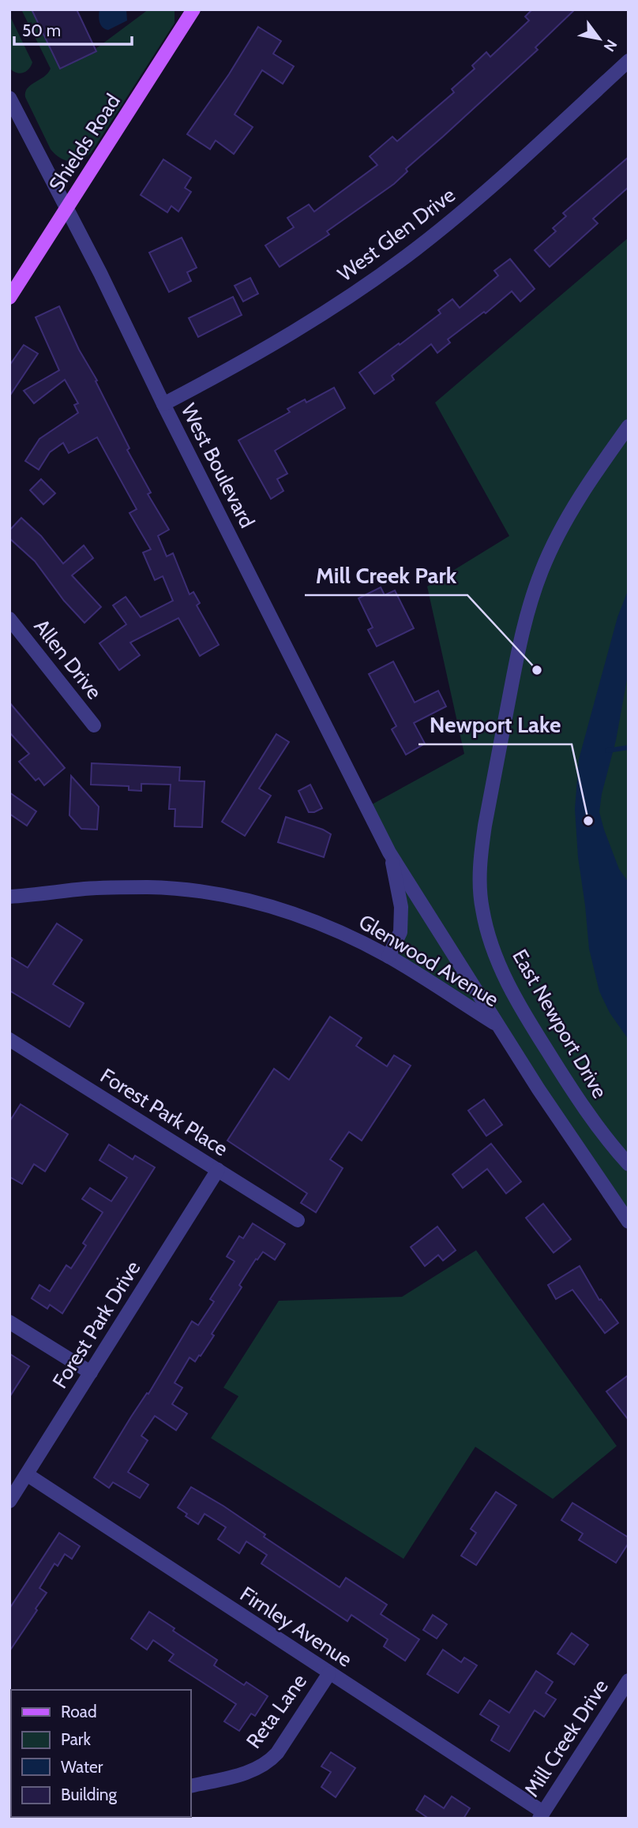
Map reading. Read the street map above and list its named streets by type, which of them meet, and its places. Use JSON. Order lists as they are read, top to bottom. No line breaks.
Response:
{"streets":{"main road":["Shields Road"],"street":["West Glen Drive","West Boulevard","Allen Drive","Glenwood Avenue","East Newport Drive","Forest Park Place","Forest Park Drive","Firnley Avenue","Reta Lane","Mill Creek Drive"]},"crossings":[["Shields Road","West Boulevard"],["West Glen Drive","West Boulevard"],["West Boulevard","Glenwood Avenue"],["Forest Park Place","Forest Park Drive"],["Forest Park Drive","Firnley Avenue"],["Firnley Avenue","Reta Lane"],["Firnley Avenue","Mill Creek Drive"]],"places":["Mill Creek Park","Newport Lake"],"legend":["Road","Park","Water","Building"],"scale_bar":"50 m","north":"bottom right"}
